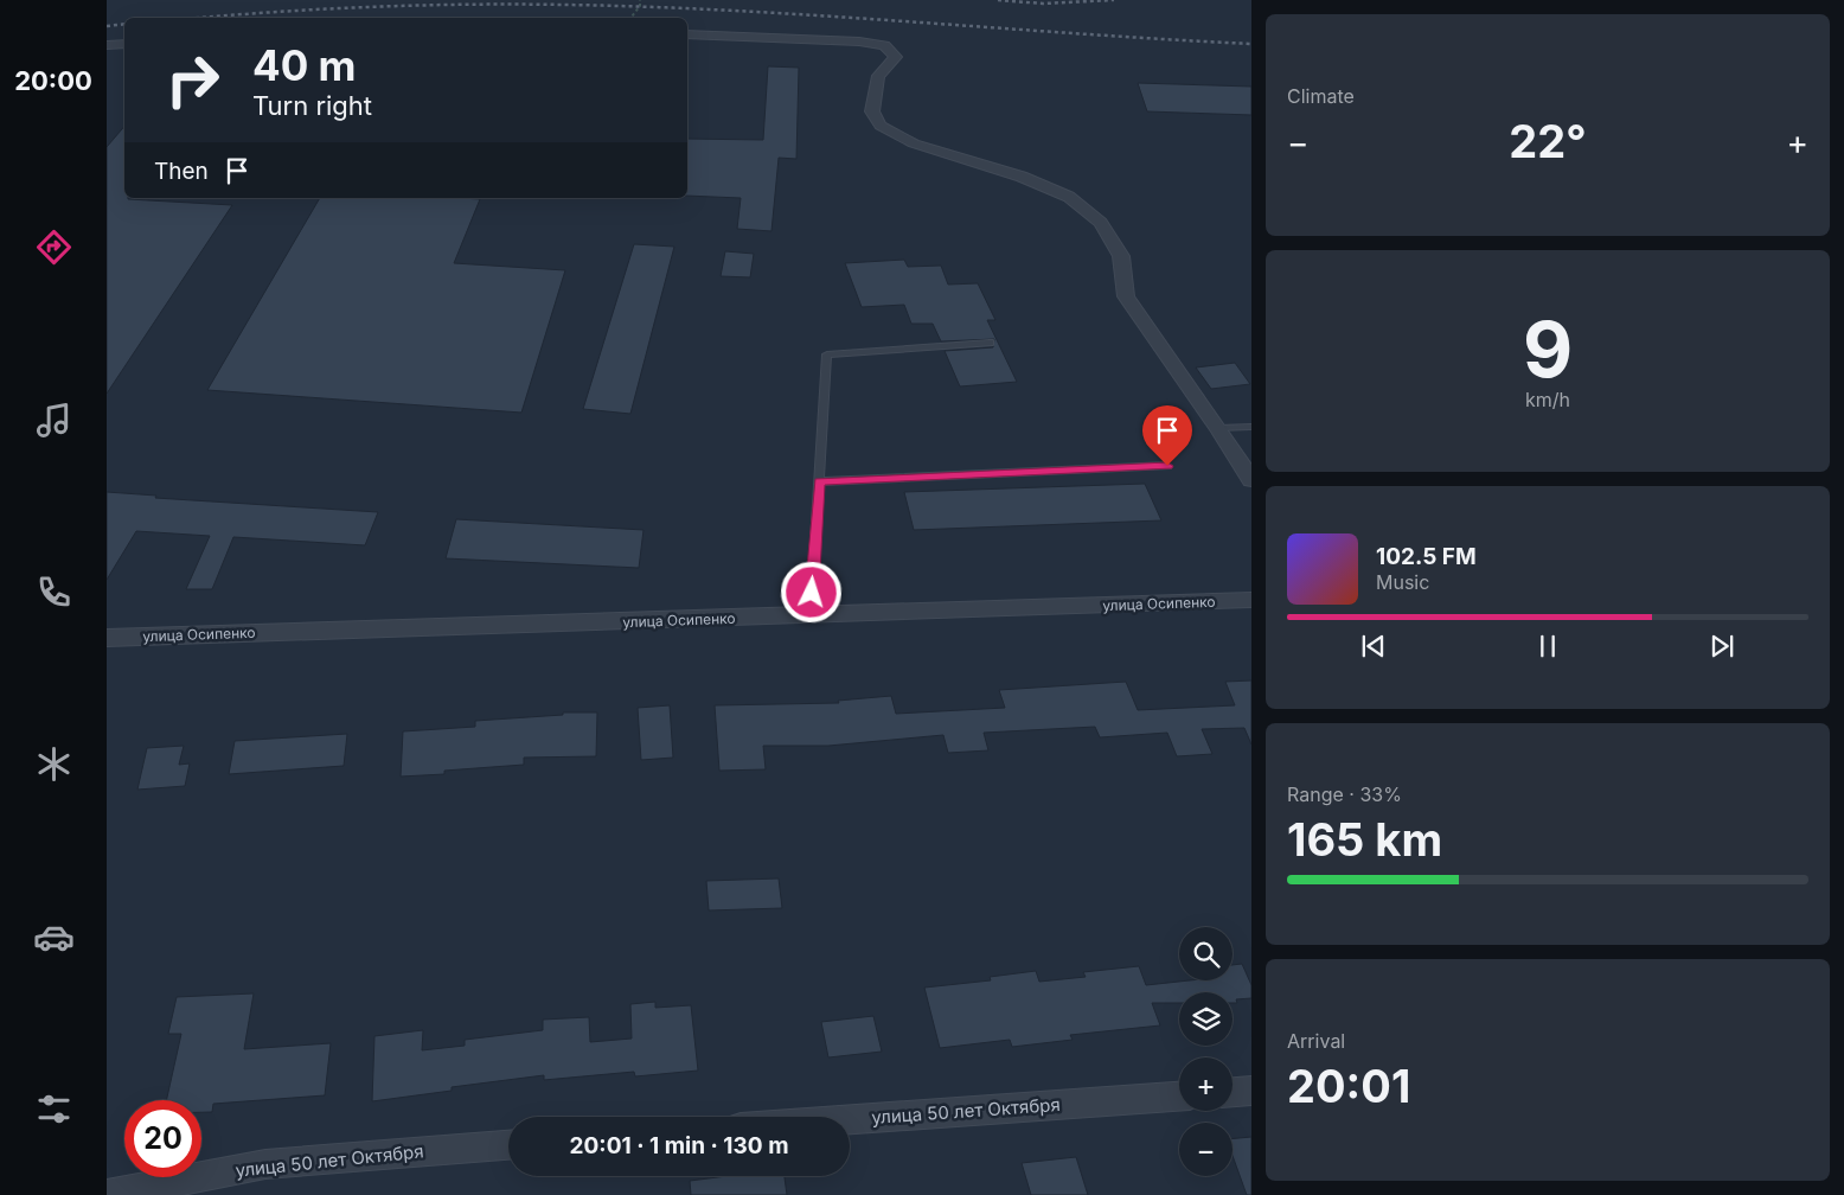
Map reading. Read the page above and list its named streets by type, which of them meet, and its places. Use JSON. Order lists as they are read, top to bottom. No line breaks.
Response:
{"streets":{"street":["улица Осипенко","улица 50 лет Октября"]},"page":{"tabs":"20:00","tile":["Climate",["9","km/h"],["Range · 33%","165 km"],["Arrival","20:01"]],"turn":["40 m","Turn right"],"heat":["−","22°","+"],"then":"Then","song":["102.5 FM","Music"],"map_buttons":["+","−"],"limit":"20","trip":"20:01 · 1 min · 130 m"}}
